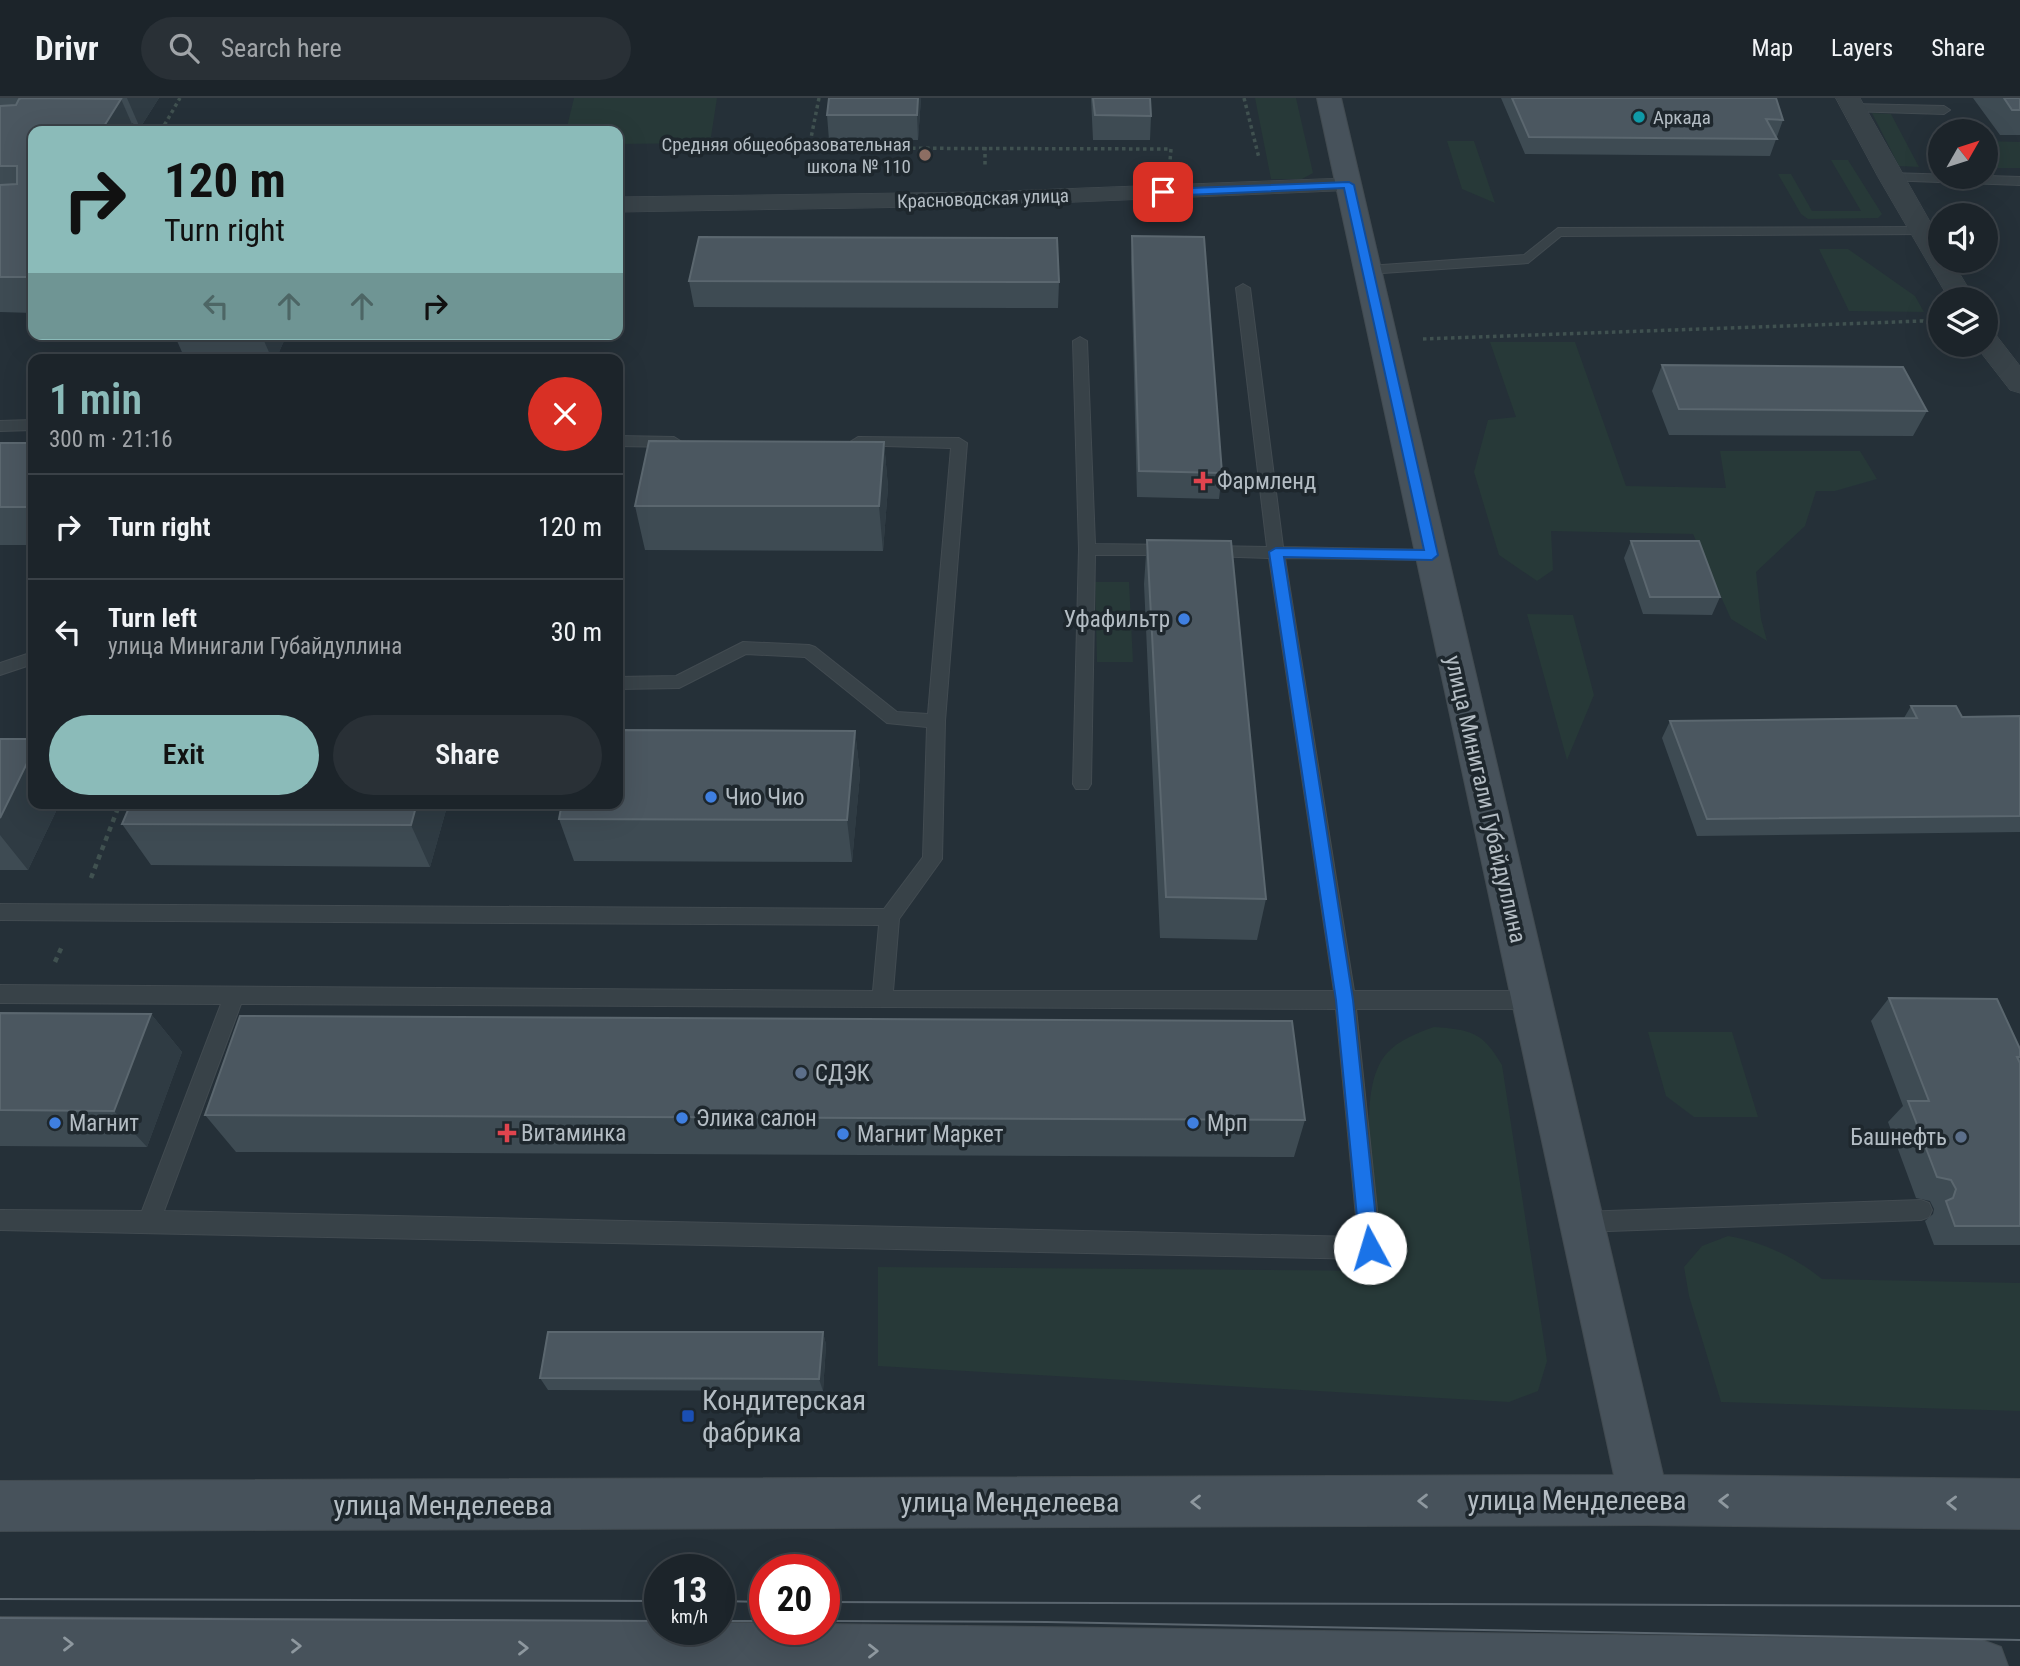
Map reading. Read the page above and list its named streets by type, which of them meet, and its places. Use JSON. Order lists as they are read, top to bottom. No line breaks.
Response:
{"streets":{"main road":["улица Минигали Губайдуллина","улица Менделеева"],"street":["Красноводская улица"]},"crossings":[["Красноводская улица","улица Минигали Губайдуллина"],["улица Минигали Губайдуллина","улица Менделеева"]],"places":{"other":["Аркада","Средняя общеобразовательная школа № 110","Уфафильтр","Чио Чио","СДЭК","Элика салон","Магнит","Мрп","Магнит Маркет","Башнефть"],"health":["Фармленд","Витаминка"],"transit":["Кондитерская фабрика"]},"north":"top right","page":{"header":"Drivr","search":"Search here","nav":["Map","Layers","Share"],"turn":["120 m","Turn right"],"heading":["1 min","300 m · 21:16"],"list":[{"name":"Turn right","value":"120 m"},{"name":"Turn left","note":"улица Минигали Губайдуллина","value":"30 m"}],"buttons":["Exit","Share"],"speed":"13 km/h","limit":"20"}}
